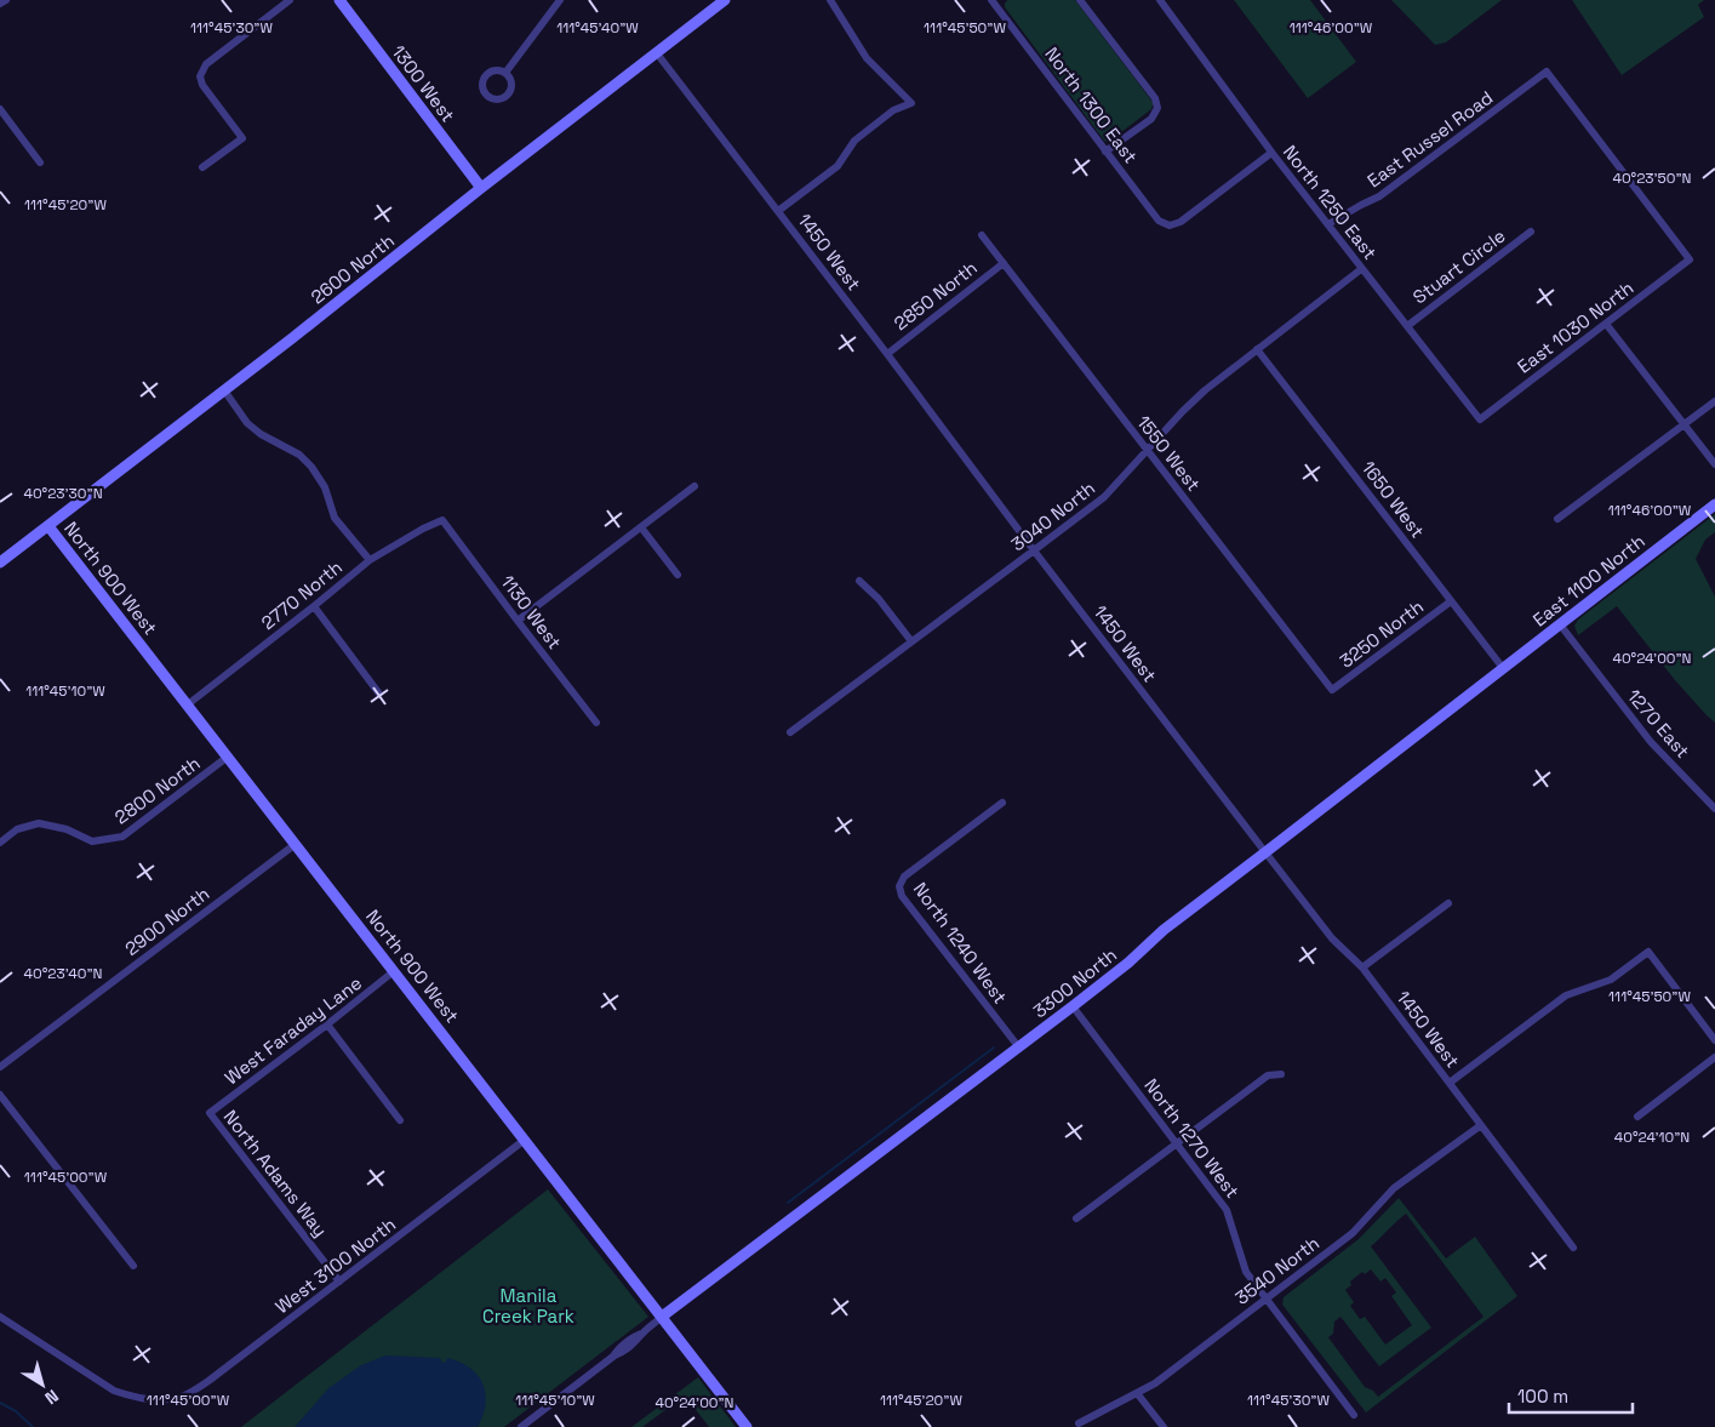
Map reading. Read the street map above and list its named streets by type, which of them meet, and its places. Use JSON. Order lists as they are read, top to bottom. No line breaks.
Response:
{"streets":{"street":["1300 West","North 1300 East","East Russel Road","North 1250 East","1450 West","Stuart Circle","2600 North","2850 North","East 1030 North","1550 West","1650 West","3040 North","North 900 West","East 1100 North","2770 North","1130 West","3250 North","1270 East","2800 North","2900 North","North 1240 West","3300 North","West Faraday Lane","North 1270 West","North Adams Way","West 3100 North","3540 North"]},"crossings":[["1300 West","2600 North"],["North 1300 East","North 1250 East"],["East Russel Road","North 1250 East"],["East Russel Road","East 1030 North"],["North 1250 East","Stuart Circle"],["North 1250 East","East 1030 North"],["North 1250 East","3040 North"],["1450 West","2600 North"],["1450 West","2850 North"],["1450 West","3040 North"],["1450 West","3300 North"],["1450 West","3540 North"],["2600 North","North 900 West"],["2850 North","1550 West"],["1550 West","3040 North"],["1550 West","3250 North"],["1650 West","3040 North"],["1650 West","East 1100 North"],["1650 West","3250 North"],["1650 West","3300 North"],["North 900 West","2770 North"],["North 900 West","2800 North"],["North 900 West","2900 North"],["North 900 West","3300 North"],["North 900 West","West Faraday Lane"],["North 900 West","West 3100 North"],["East 1100 North","1270 East"],["East 1100 North","3300 North"],["2770 North","1130 West"],["North 1240 West","3300 North"],["3300 North","North 1270 West"],["West Faraday Lane","North Adams Way"],["North 1270 West","3540 North"],["North Adams Way","West 3100 North"]],"parks":["Manila Creek Park"],"scale_bar":"100 m","north":"bottom right","coordinates":["111°45'30\"W","111°45'40\"W","111°45'50\"W","111°46'00\"W","40°23'50\"N","111°45'20\"W","40°23'30\"N","40°24'00\"N","111°45'10\"W","40°23'40\"N","40°24'10\"N","111°45'00\"W"]}
